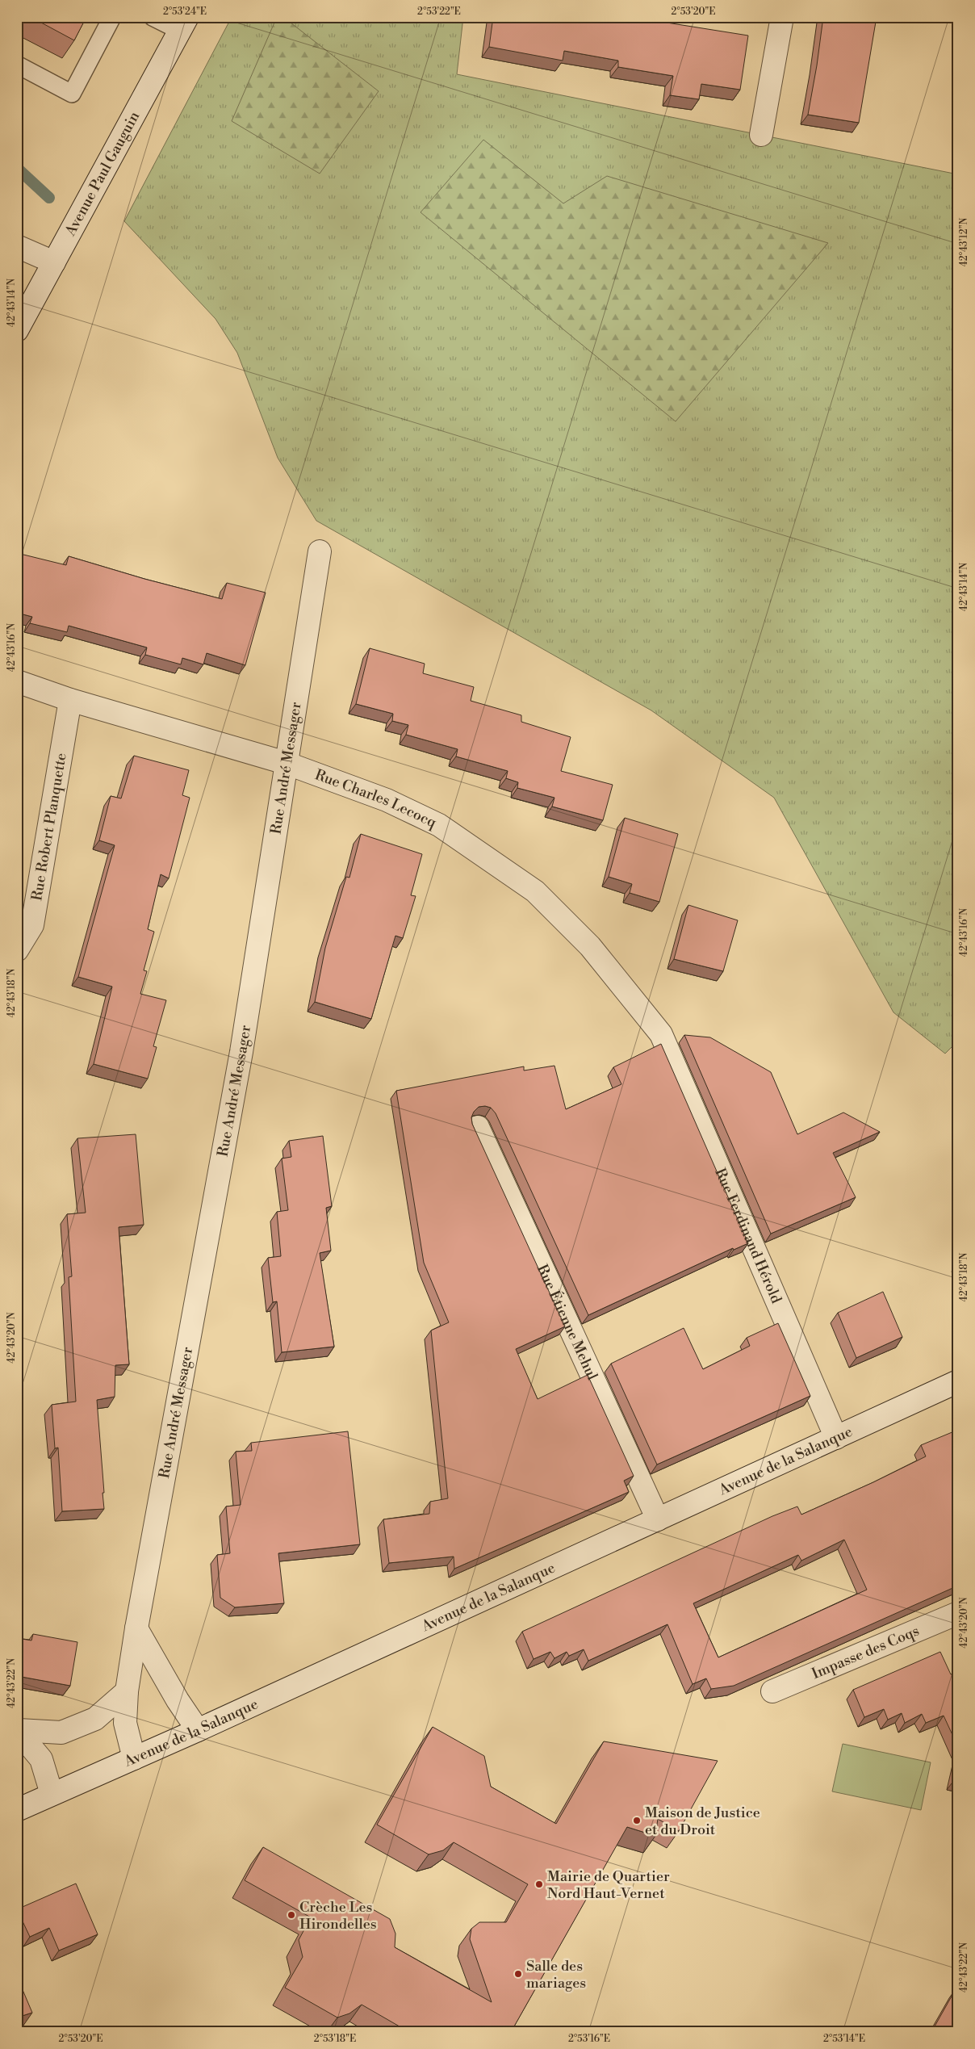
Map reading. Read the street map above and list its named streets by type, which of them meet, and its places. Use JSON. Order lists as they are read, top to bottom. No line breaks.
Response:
{"streets":{"street":["Avenue Paul Gauguin","Rue André Messager","Rue Charles Lecocq","Rue Robert Planquette","Rue Ferdinand Hérold","Rue Étienne Mehul","Avenue de la Salanque","Impasse des Coqs"]},"crossings":[["Rue André Messager","Rue Charles Lecocq"],["Rue André Messager","Avenue de la Salanque"],["Rue Charles Lecocq","Rue Robert Planquette"],["Rue Charles Lecocq","Rue Ferdinand Hérold"],["Rue Ferdinand Hérold","Avenue de la Salanque"],["Rue Étienne Mehul","Avenue de la Salanque"]],"places":["Maison de Justice et du Droit","Mairie de Quartier Nord Haut-Vernet","Crèche Les Hirondelles","Salle des mariages"],"coordinates":["2°53'24\"E","2°53'22\"E","2°53'20\"E","42°43'12\"N","42°43'14\"N","42°43'16\"N","42°43'18\"N","42°43'20\"N","42°43'22\"N","2°53'18\"E","2°53'16\"E","2°53'14\"E"]}
